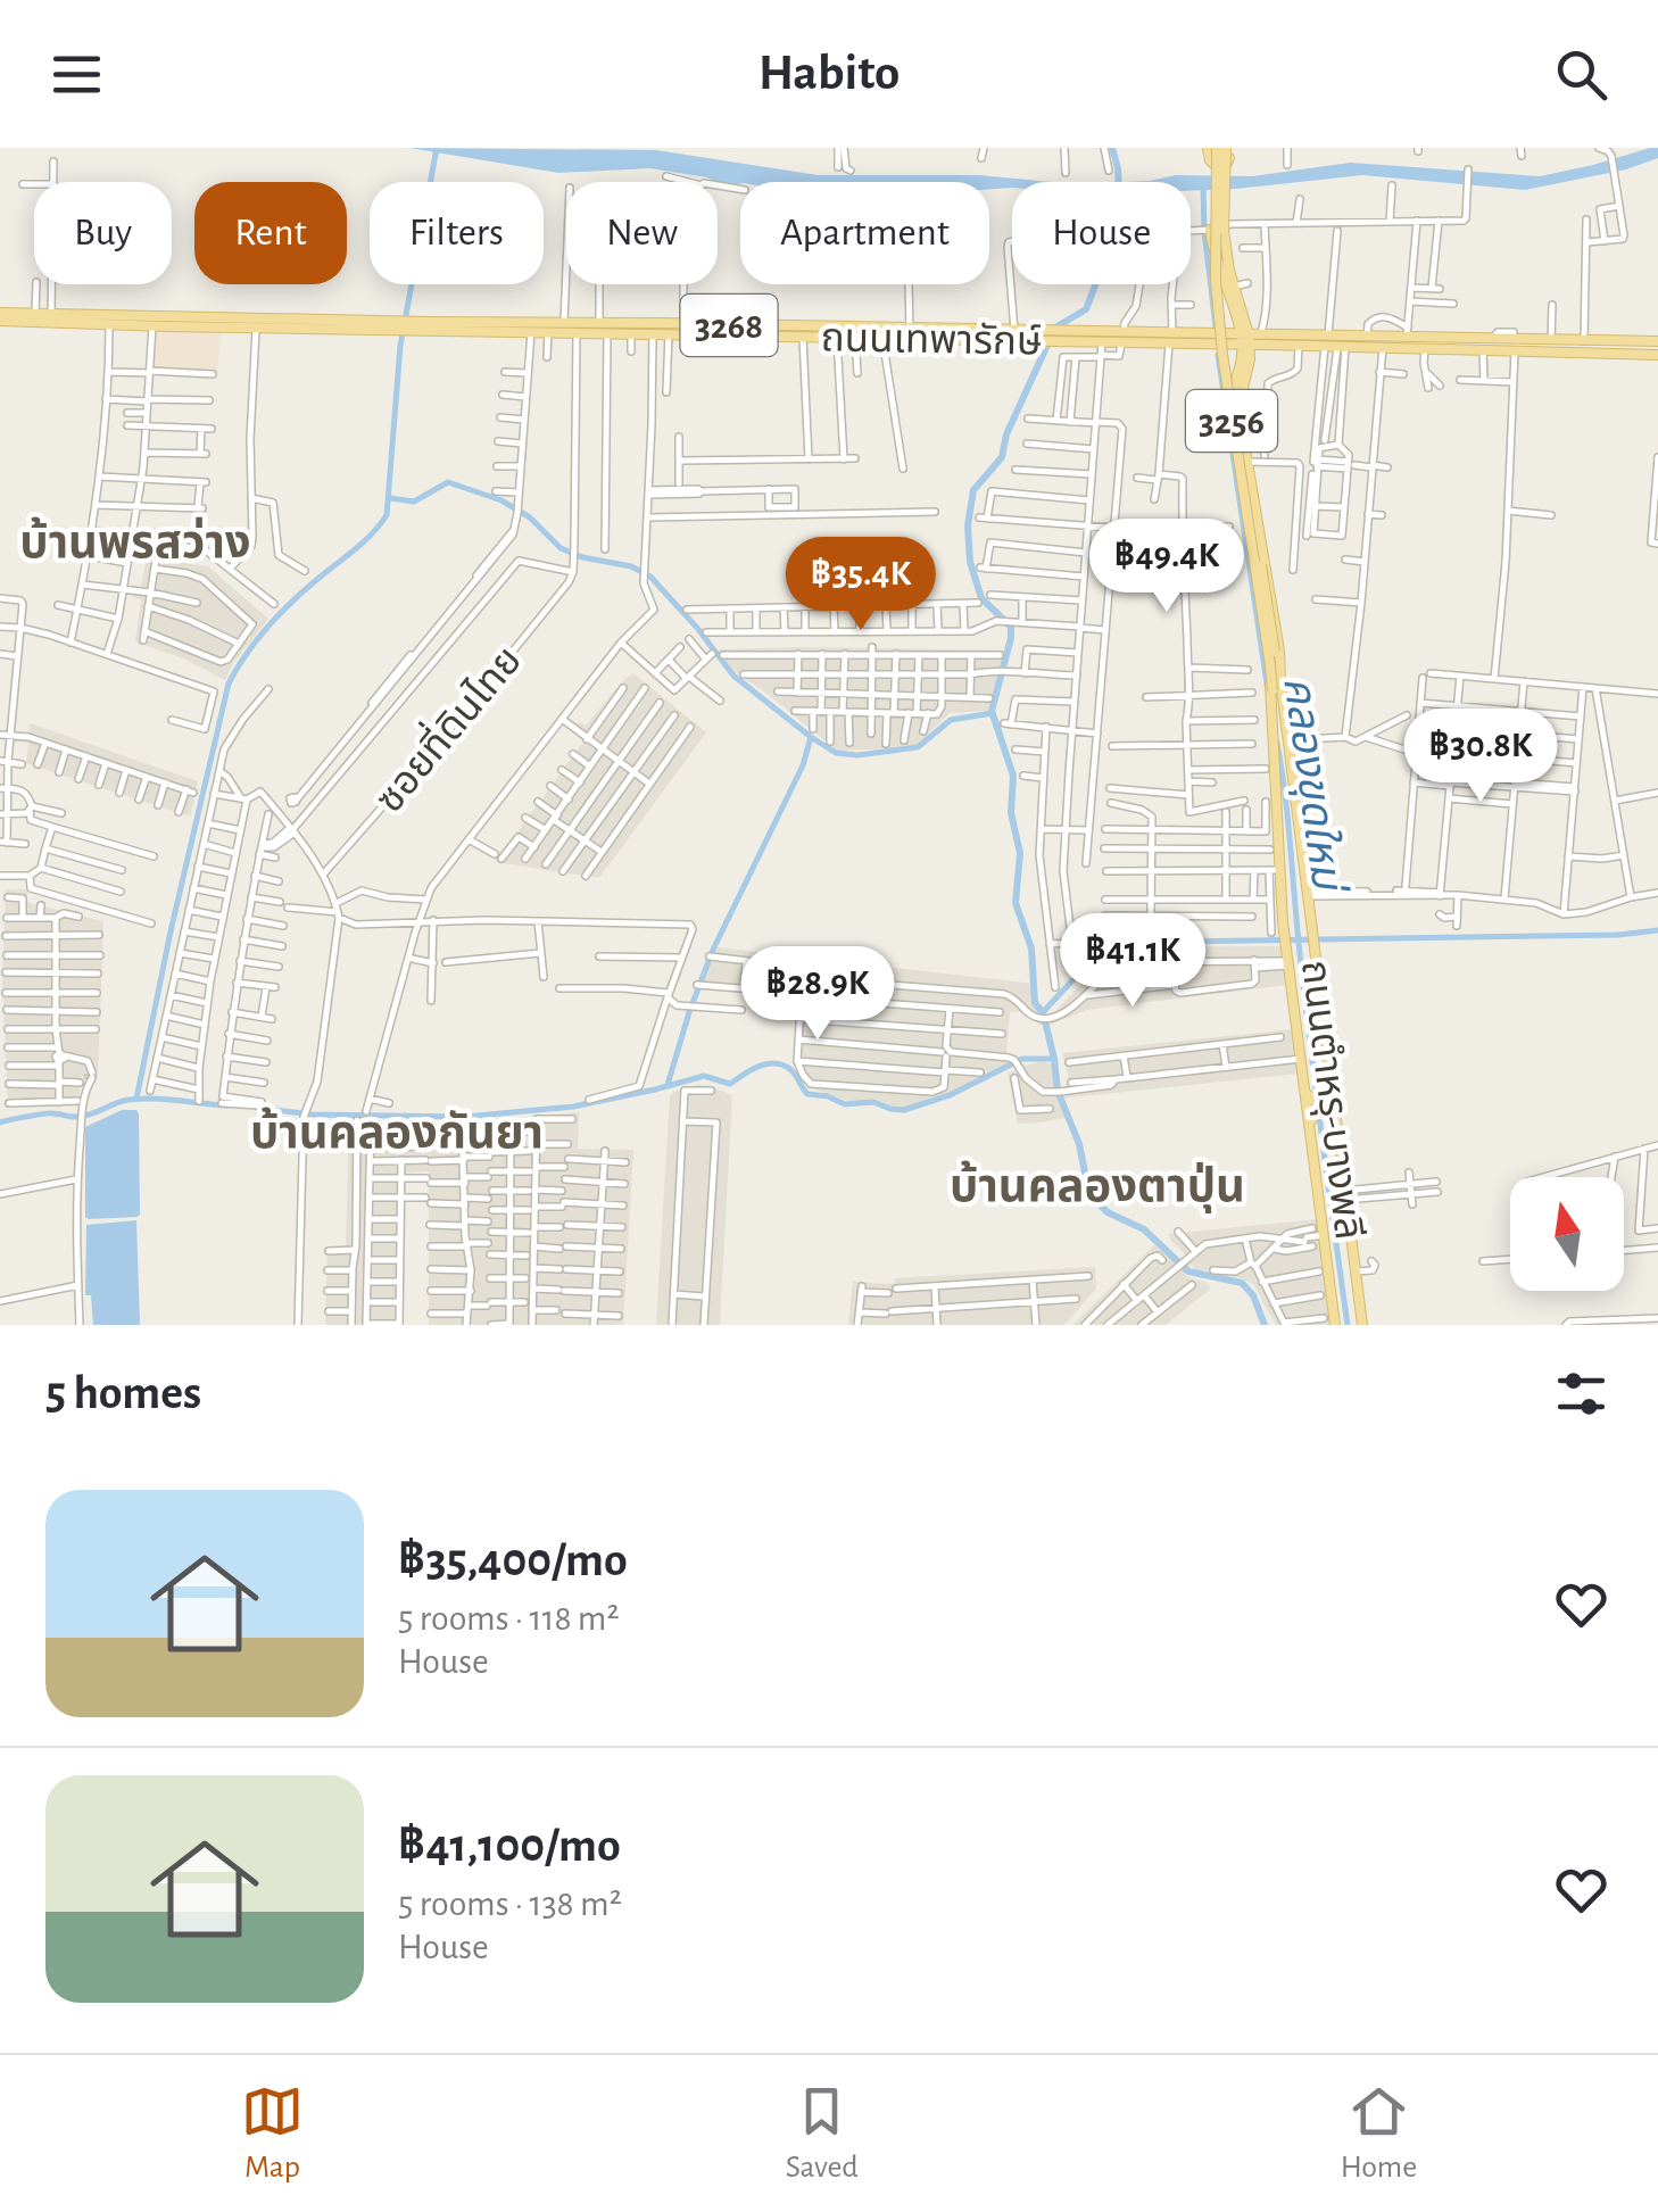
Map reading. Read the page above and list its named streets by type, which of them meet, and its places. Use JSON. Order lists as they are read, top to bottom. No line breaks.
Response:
{"streets":{"main road":["3268","ถนนเทพารักษ์","3256","ถนนตำหรุ-บางพลี"],"street":["ซอยที่ดินไทย"]},"crossings":[["ถนนเทพารักษ์","3256"],["ถนนเทพารักษ์","ถนนตำหรุ-บางพลี"],["3256","ถนนตำหรุ-บางพลี"]],"districts":["บ้านพรสว่าง","บ้านคลองกันยา","บ้านคลองตาปุ่น"],"water":["คลองขุดใหม่"],"north":"top","page":{"header":"Habito","chip":["Buy","Rent","Filters","New","Apartment","House"],"price":["฿49.4K","฿35.4K","฿30.8K","฿41.1K","฿28.9K"],"heading":"5 homes","list":[{"name":"฿35,400/mo","note":"5 rooms · 118 m² · House"},{"name":"฿41,100/mo","note":"5 rooms · 138 m² · House"}],"tabs":["Map","Saved","Home"]}}
